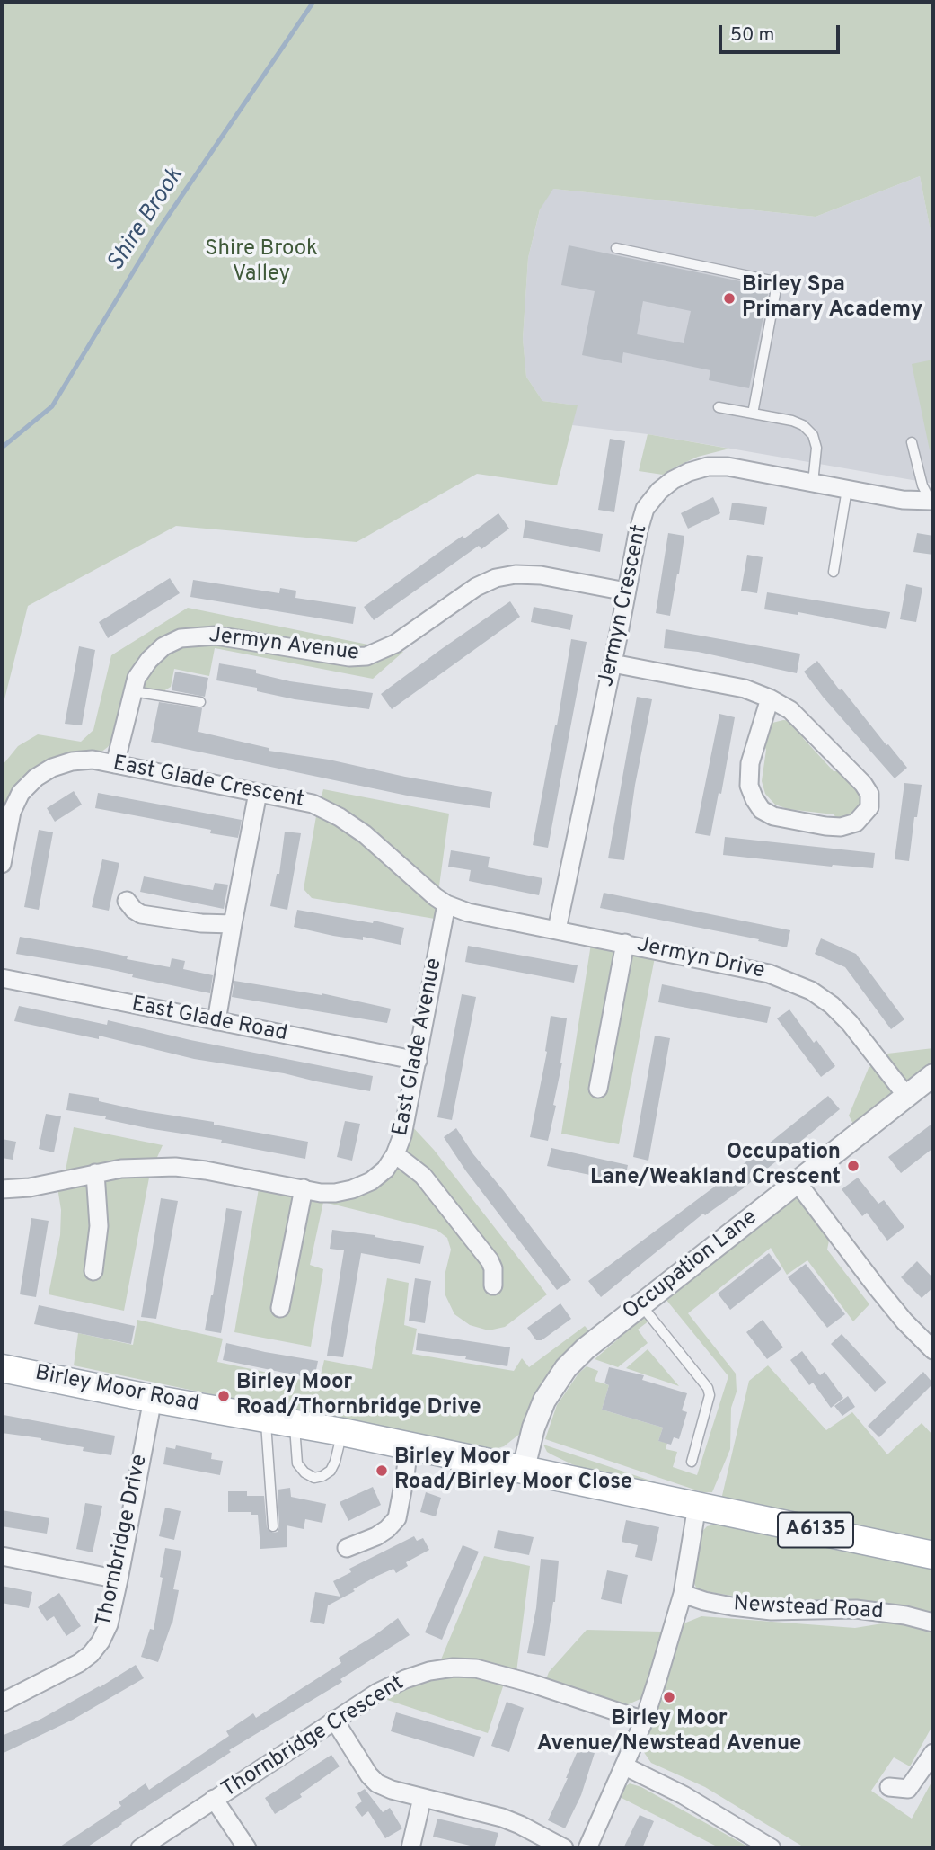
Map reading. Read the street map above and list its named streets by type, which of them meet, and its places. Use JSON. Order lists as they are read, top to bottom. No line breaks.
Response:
{"streets":{"main road":["Birley Moor Road","A6135"],"street":["Jermyn Crescent","Jermyn Avenue","East Glade Crescent","Jermyn Drive","East Glade Road","East Glade Avenue","Occupation Lane","Thornbridge Drive","Newstead Road","Thornbridge Crescent"]},"crossings":[["Jermyn Crescent","Jermyn Avenue"],["Jermyn Crescent","Jermyn Drive"],["Jermyn Avenue","East Glade Crescent"],["East Glade Crescent","Jermyn Drive"],["East Glade Crescent","East Glade Avenue"],["Jermyn Drive","East Glade Avenue"],["Jermyn Drive","Occupation Lane"],["East Glade Road","East Glade Avenue"],["Occupation Lane","Birley Moor Road"],["Birley Moor Road","Thornbridge Drive"]],"water":["Shire Brook"],"parks":["Shire Brook Valley"],"places":["Birley Spa Primary Academy","Occupation Lane/Weakland Crescent","Birley Moor Road/Thornbridge Drive","Birley Moor Road/Birley Moor Close","Birley Moor Avenue/Newstead Avenue"],"scale_bar":"50 m"}
